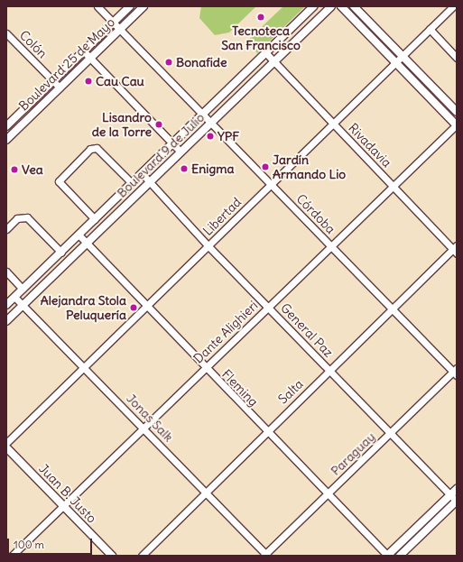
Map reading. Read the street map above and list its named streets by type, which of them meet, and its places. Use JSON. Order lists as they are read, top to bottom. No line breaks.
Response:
{"streets":{"main road":["Boulevard 25 de Mayo","Boulevard 9 de Julio","Juan B. Justo"],"street":["Colón","Rivadavia","Córdoba","Libertad","General Paz","Dante Alighieri","Fleming","Salta","Jonas Salk","Paraguay"]},"crossings":[["Colón","Boulevard 25 de Mayo"],["Boulevard 25 de Mayo","Córdoba"],["Rivadavia","Boulevard 9 de Julio"],["Rivadavia","Libertad"],["Rivadavia","Dante Alighieri"],["Rivadavia","Salta"],["Boulevard 9 de Julio","Córdoba"],["Boulevard 9 de Julio","General Paz"],["Boulevard 9 de Julio","Fleming"],["Boulevard 9 de Julio","Jonas Salk"],["Córdoba","Libertad"],["Córdoba","Dante Alighieri"],["Córdoba","Salta"],["Córdoba","Paraguay"],["Libertad","General Paz"],["Libertad","Fleming"],["Libertad","Jonas Salk"],["General Paz","Dante Alighieri"],["General Paz","Salta"],["General Paz","Paraguay"],["Dante Alighieri","Fleming"],["Dante Alighieri","Jonas Salk"],["Dante Alighieri","Juan B. Justo"],["Fleming","Salta"],["Fleming","Paraguay"],["Salta","Jonas Salk"],["Jonas Salk","Paraguay"]],"places":["Tecnoteca San Francisco","Bonafide","Cau Cau","Lisandro de la Torre","YPF","Jardín Armando Lio","Enigma","Vea","Alejandra Stola Peluquería"],"scale_bar":"100 m"}
